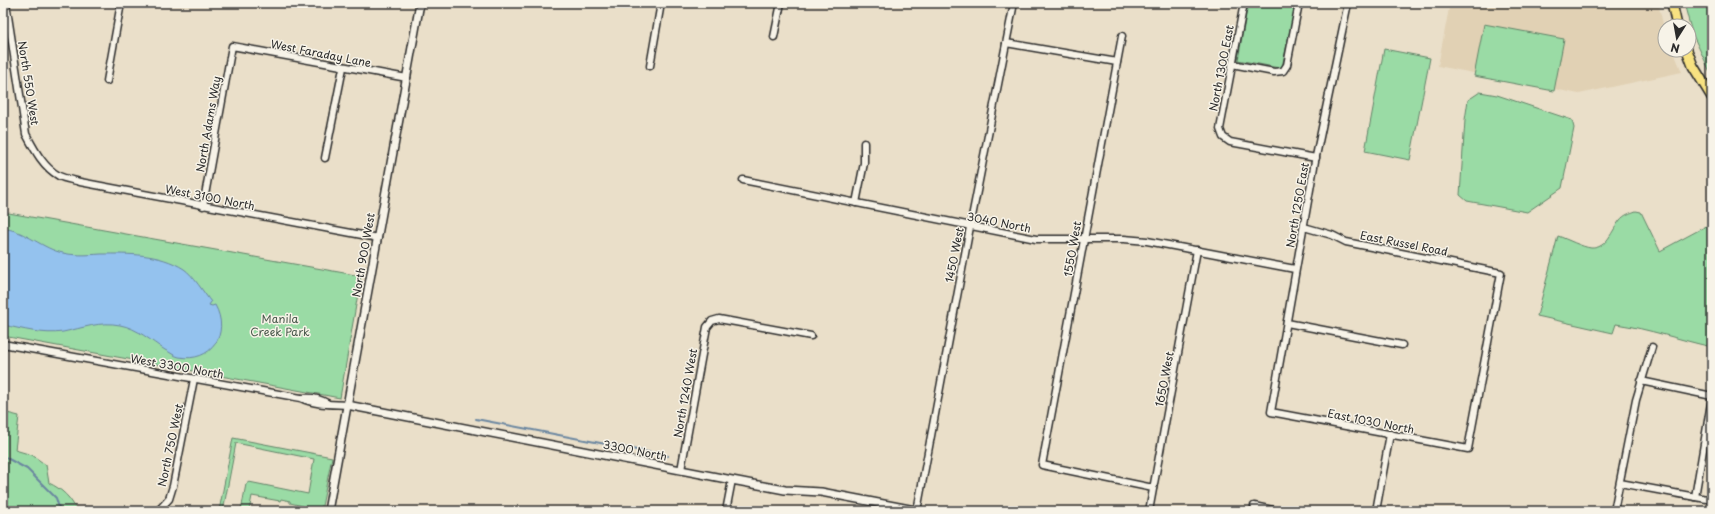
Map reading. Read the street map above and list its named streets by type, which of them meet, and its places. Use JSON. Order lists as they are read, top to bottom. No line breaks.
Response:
{"streets":{"street":["West Faraday Lane","North 1300 East","North 550 West","North Adams Way","West 3100 North","North 1250 East","3040 North","East Russel Road","1550 West","North 900 West","1450 West","West 3300 North","1650 West","North 1240 West","East 1030 North","North 750 West","3300 North"]},"crossings":[["West Faraday Lane","North Adams Way"],["West Faraday Lane","North 900 West"],["North 1300 East","North 1250 East"],["North 550 West","West 3100 North"],["North Adams Way","West 3100 North"],["West 3100 North","North 900 West"],["North 1250 East","3040 North"],["North 1250 East","East Russel Road"],["North 1250 East","East 1030 North"],["3040 North","1550 West"],["3040 North","1450 West"],["3040 North","1650 West"],["East Russel Road","East 1030 North"],["1550 West","1650 West"],["North 900 West","West 3300 North"],["North 900 West","3300 North"],["1450 West","3300 North"],["West 3300 North","North 750 West"],["West 3300 North","3300 North"],["North 1240 West","3300 North"]],"parks":["Manila Creek Park"],"north":"bottom"}
